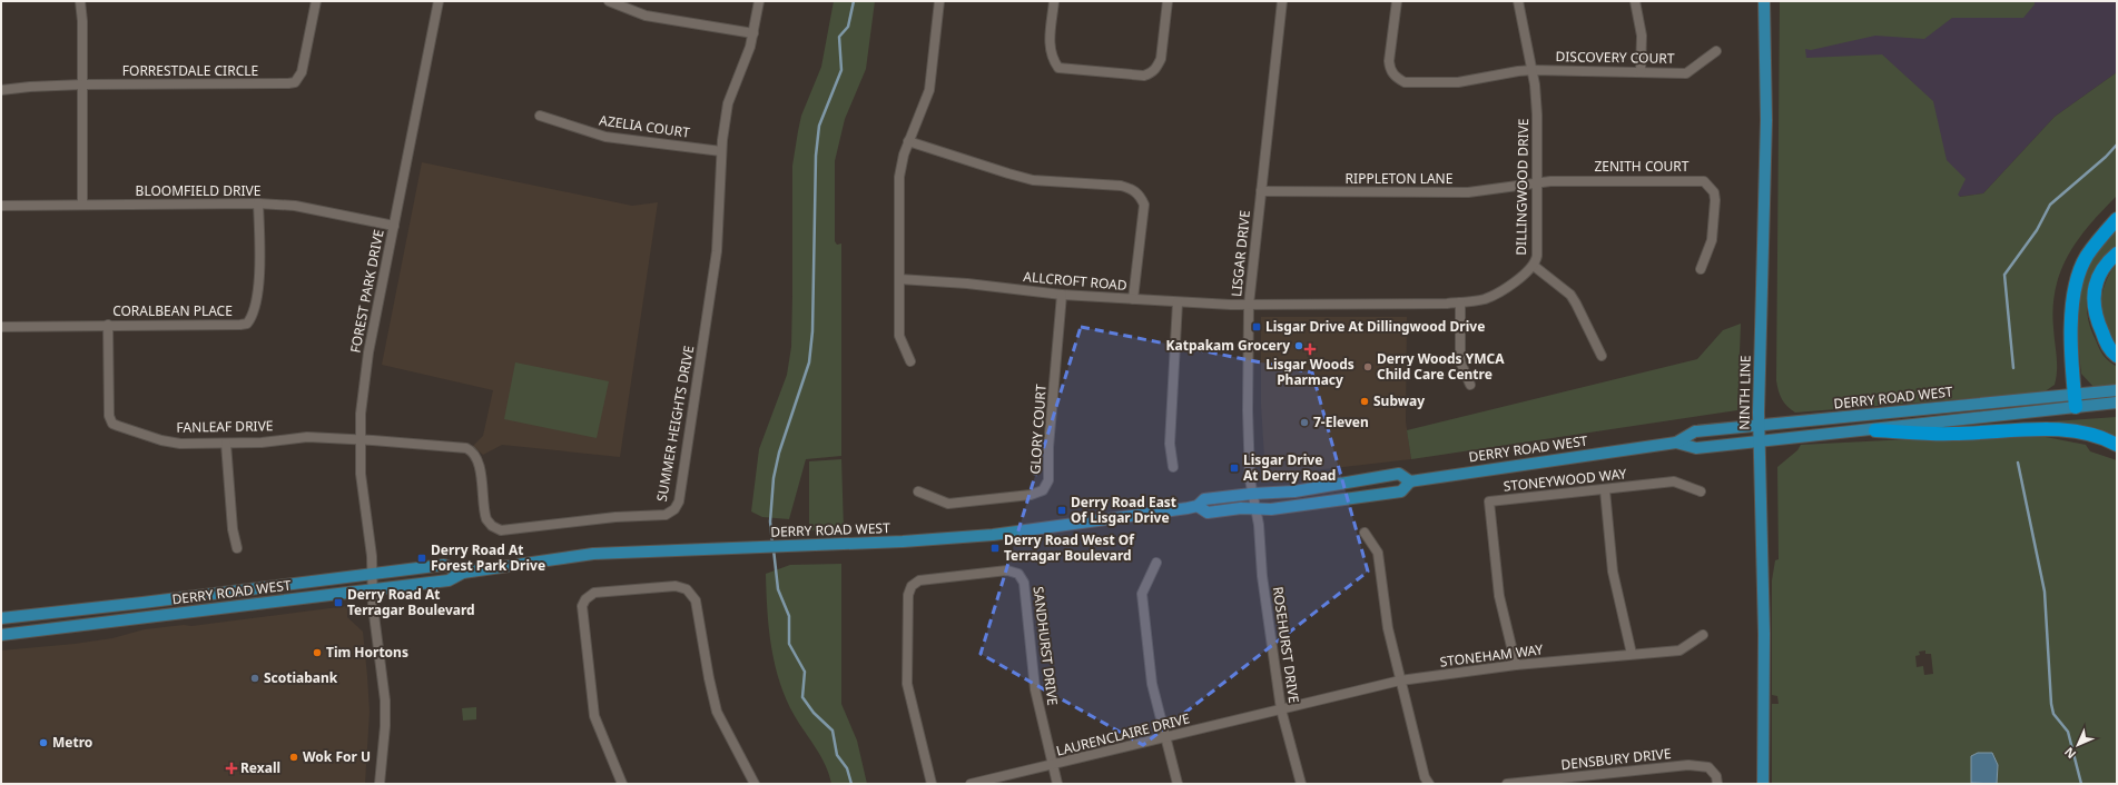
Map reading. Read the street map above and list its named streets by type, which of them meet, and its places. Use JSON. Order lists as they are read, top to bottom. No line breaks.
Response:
{"streets":{"main road":["NINTH LINE","DERRY ROAD WEST"],"street":["DISCOVERY COURT","FORRESTDALE CIRCLE","AZELIA COURT","ZENITH COURT","RIPPLETON LANE","DILLINGWOOD DRIVE","BLOOMFIELD DRIVE","LISGAR DRIVE","ALLCROFT ROAD","FOREST PARK DRIVE","CORALBEAN PLACE","SUMMER HEIGHTS DRIVE","FANLEAF DRIVE","GLORY COURT","STONEYWOOD WAY","ROSEHURST DRIVE","SANDHURST DRIVE","STONEHAM WAY","LAURENCLAIRE DRIVE","DENSBURY DRIVE"]},"crossings":[["DISCOVERY COURT","DILLINGWOOD DRIVE"],["AZELIA COURT","SUMMER HEIGHTS DRIVE"],["ZENITH COURT","RIPPLETON LANE"],["ZENITH COURT","DILLINGWOOD DRIVE"],["RIPPLETON LANE","DILLINGWOOD DRIVE"],["RIPPLETON LANE","LISGAR DRIVE"],["DILLINGWOOD DRIVE","LISGAR DRIVE"],["DILLINGWOOD DRIVE","ALLCROFT ROAD"],["BLOOMFIELD DRIVE","FOREST PARK DRIVE"],["BLOOMFIELD DRIVE","CORALBEAN PLACE"],["LISGAR DRIVE","ALLCROFT ROAD"],["LISGAR DRIVE","DERRY ROAD WEST"],["LISGAR DRIVE","ROSEHURST DRIVE"],["ALLCROFT ROAD","GLORY COURT"],["FOREST PARK DRIVE","DERRY ROAD WEST"],["FOREST PARK DRIVE","SUMMER HEIGHTS DRIVE"],["FOREST PARK DRIVE","FANLEAF DRIVE"],["CORALBEAN PLACE","FANLEAF DRIVE"],["NINTH LINE","DERRY ROAD WEST"],["DERRY ROAD WEST","ROSEHURST DRIVE"],["SUMMER HEIGHTS DRIVE","FANLEAF DRIVE"],["STONEYWOOD WAY","STONEHAM WAY"],["ROSEHURST DRIVE","STONEHAM WAY"],["ROSEHURST DRIVE","LAURENCLAIRE DRIVE"],["SANDHURST DRIVE","LAURENCLAIRE DRIVE"],["STONEHAM WAY","LAURENCLAIRE DRIVE"]],"places":{"transit":["Lisgar Drive At Dillingwood Drive","Lisgar Drive At Derry Road","Derry Road East Of Lisgar Drive","Derry Road West Of Terragar Boulevard","Derry Road At Forest Park Drive","Derry Road At Terragar Boulevard"],"other":["Katpakam Grocery","Derry Woods YMCA Child Care Centre","Subway","7-Eleven","Tim Hortons","Scotiabank","Metro","Wok For U"],"health":["Lisgar Woods Pharmacy","Rexall"]},"north":"bottom left"}
